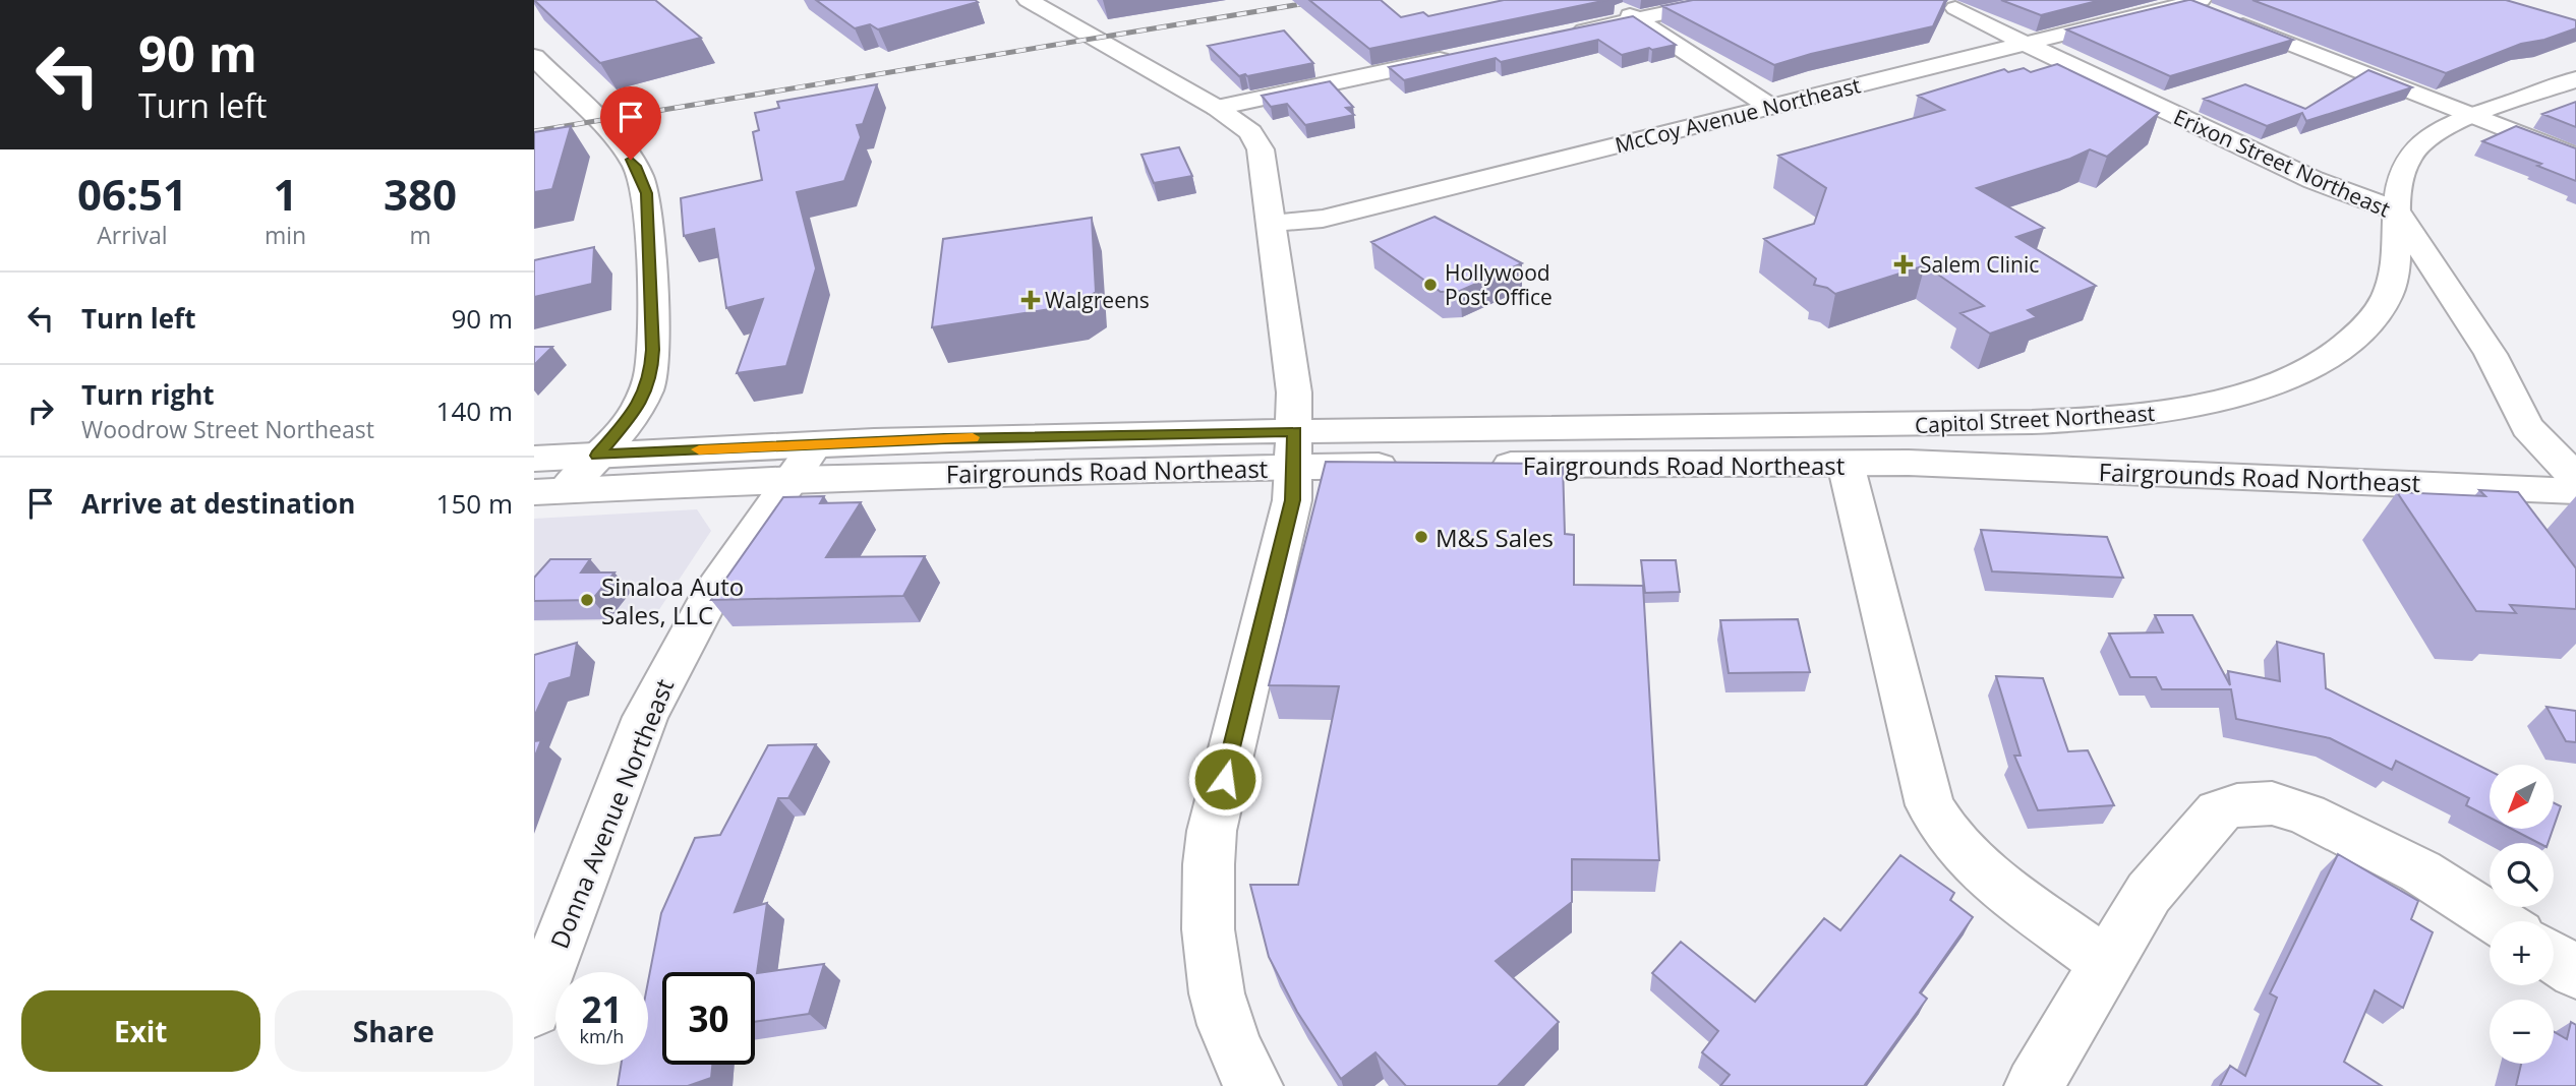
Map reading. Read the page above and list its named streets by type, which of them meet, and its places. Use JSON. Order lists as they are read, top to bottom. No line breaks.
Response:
{"streets":{"street":["McCoy Avenue Northeast","Erixon Street Northeast","Capitol Street Northeast","Fairgrounds Road Northeast","Donna Avenue Northeast"]},"crossings":[["McCoy Avenue Northeast","Erixon Street Northeast"],["Erixon Street Northeast","Capitol Street Northeast"],["Capitol Street Northeast","Fairgrounds Road Northeast"],["Fairgrounds Road Northeast","Donna Avenue Northeast"]],"places":{"health":["Salem Clinic","Walgreens"],"other":["Hollywood Post Office","M&S Sales","Sinaloa Auto Sales, LLC"]},"north":"bottom left","page":{"turn":["90 m","Turn left"],"eta":["06:51","Arrival","1","min","380","m"],"list":[{"name":"Turn left","value":"90 m"},{"name":"Turn right","note":"Woodrow Street Northeast","value":"140 m"},{"name":"Arrive at destination","value":"150 m"}],"map_buttons":["+","−"],"speed":"21 km/h","limit":"30","buttons":["Exit","Share"]}}
